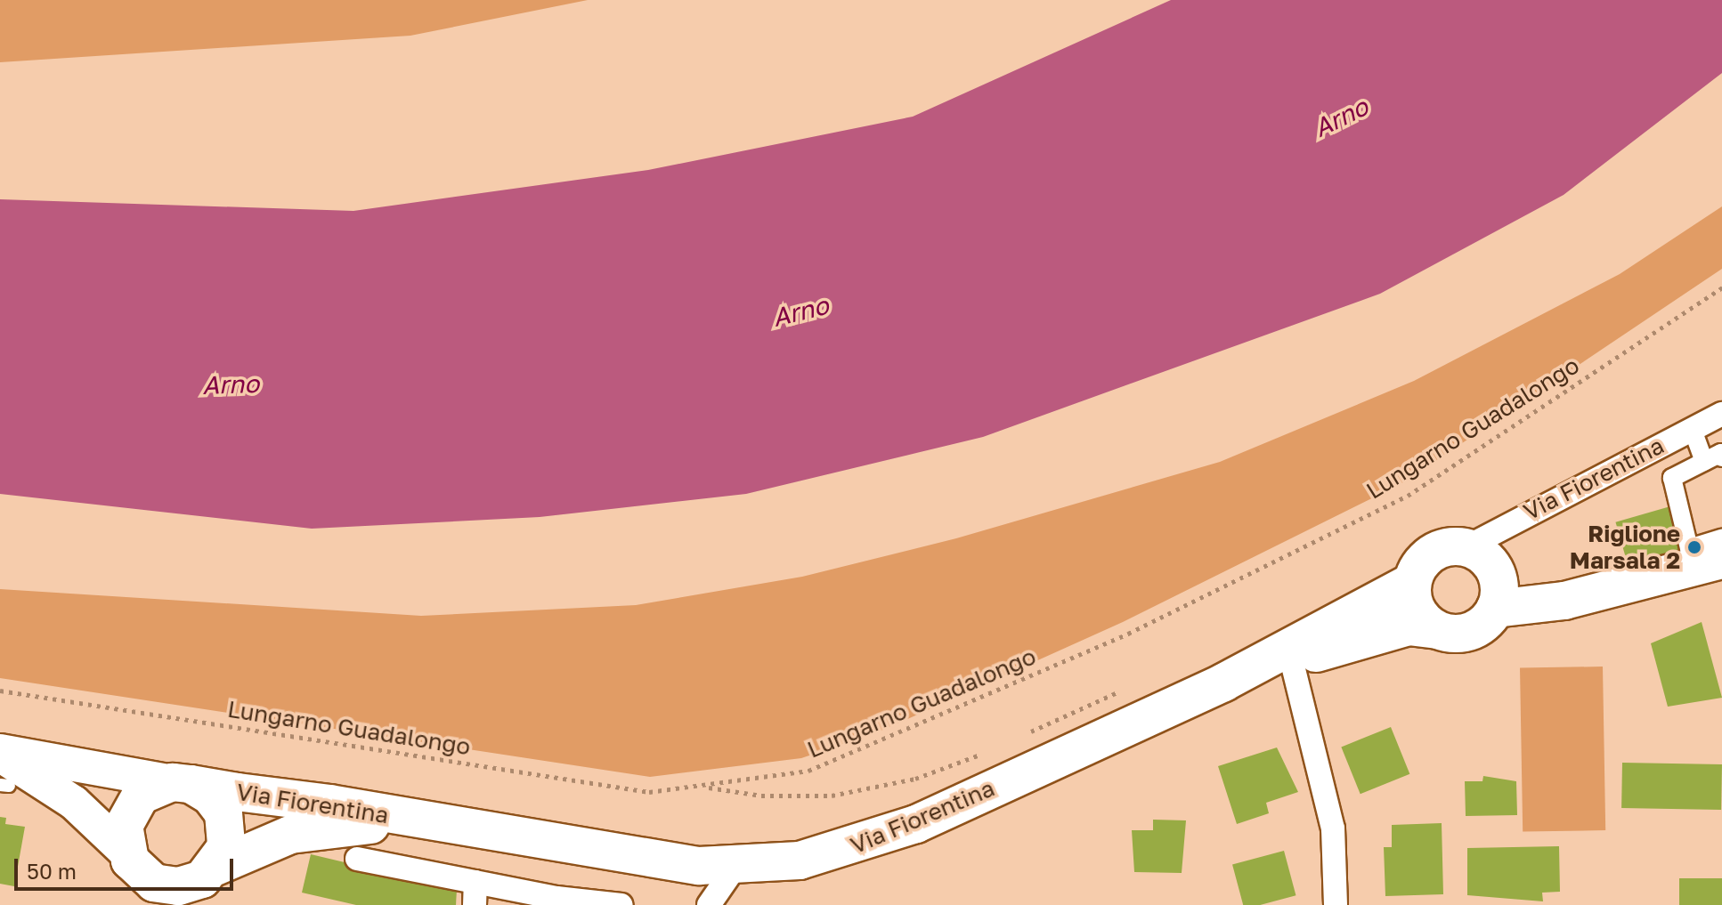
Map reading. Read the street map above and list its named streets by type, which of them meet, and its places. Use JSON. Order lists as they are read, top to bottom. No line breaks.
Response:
{"streets":{"main road":["Via Fiorentina"],"path":["Lungarno Guadalongo"]},"water":["Arno"],"places":["Riglione Marsala 2"],"scale_bar":"50 m"}
